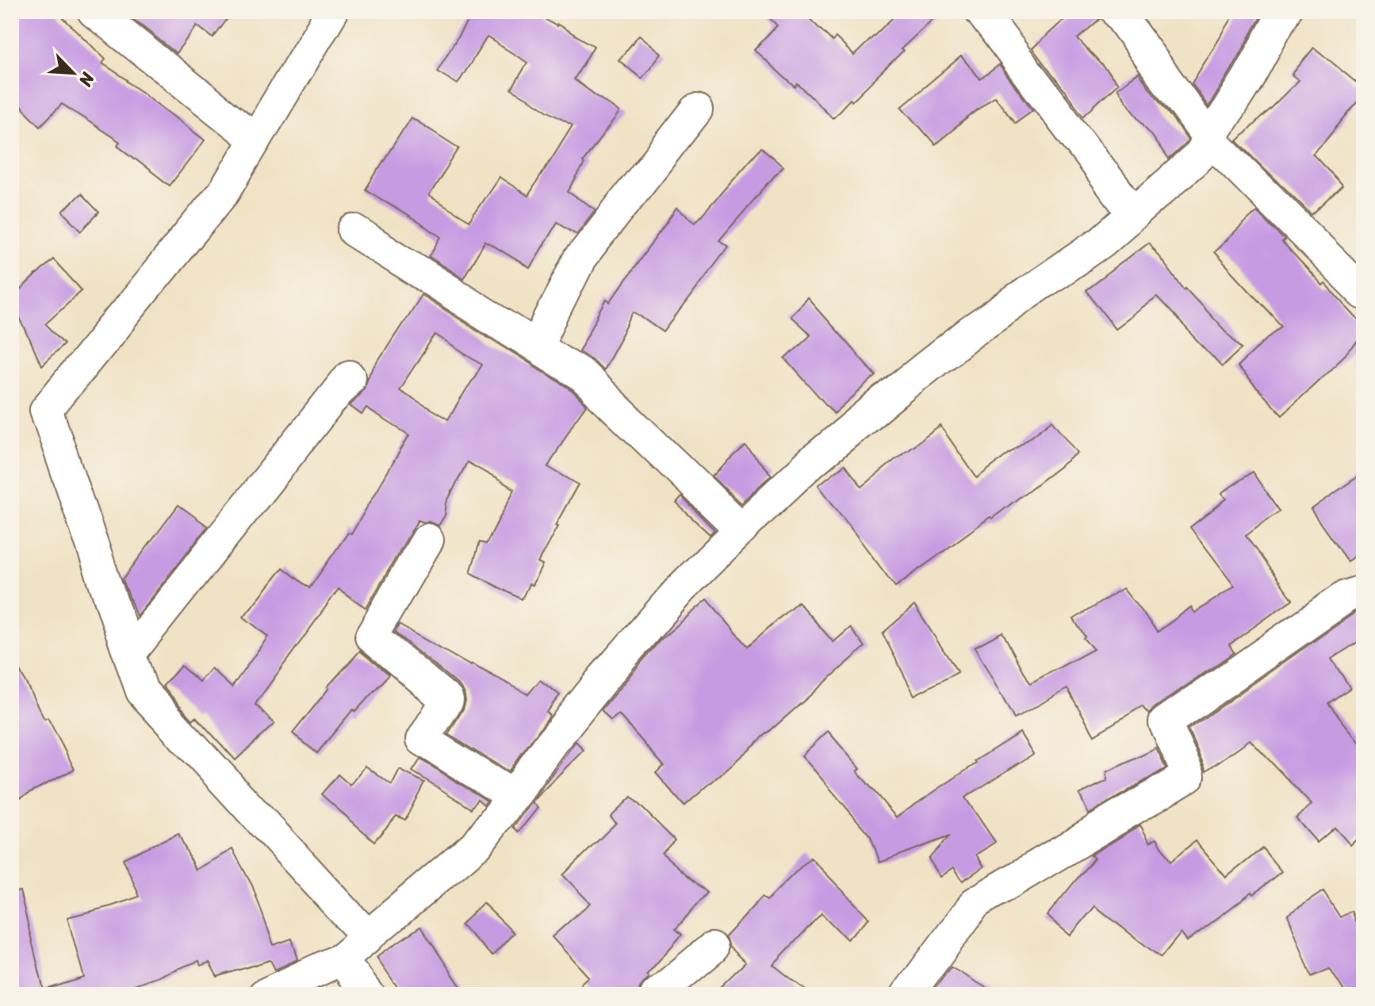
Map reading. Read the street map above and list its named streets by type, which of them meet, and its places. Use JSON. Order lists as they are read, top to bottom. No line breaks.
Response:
{"north":"bottom right"}
